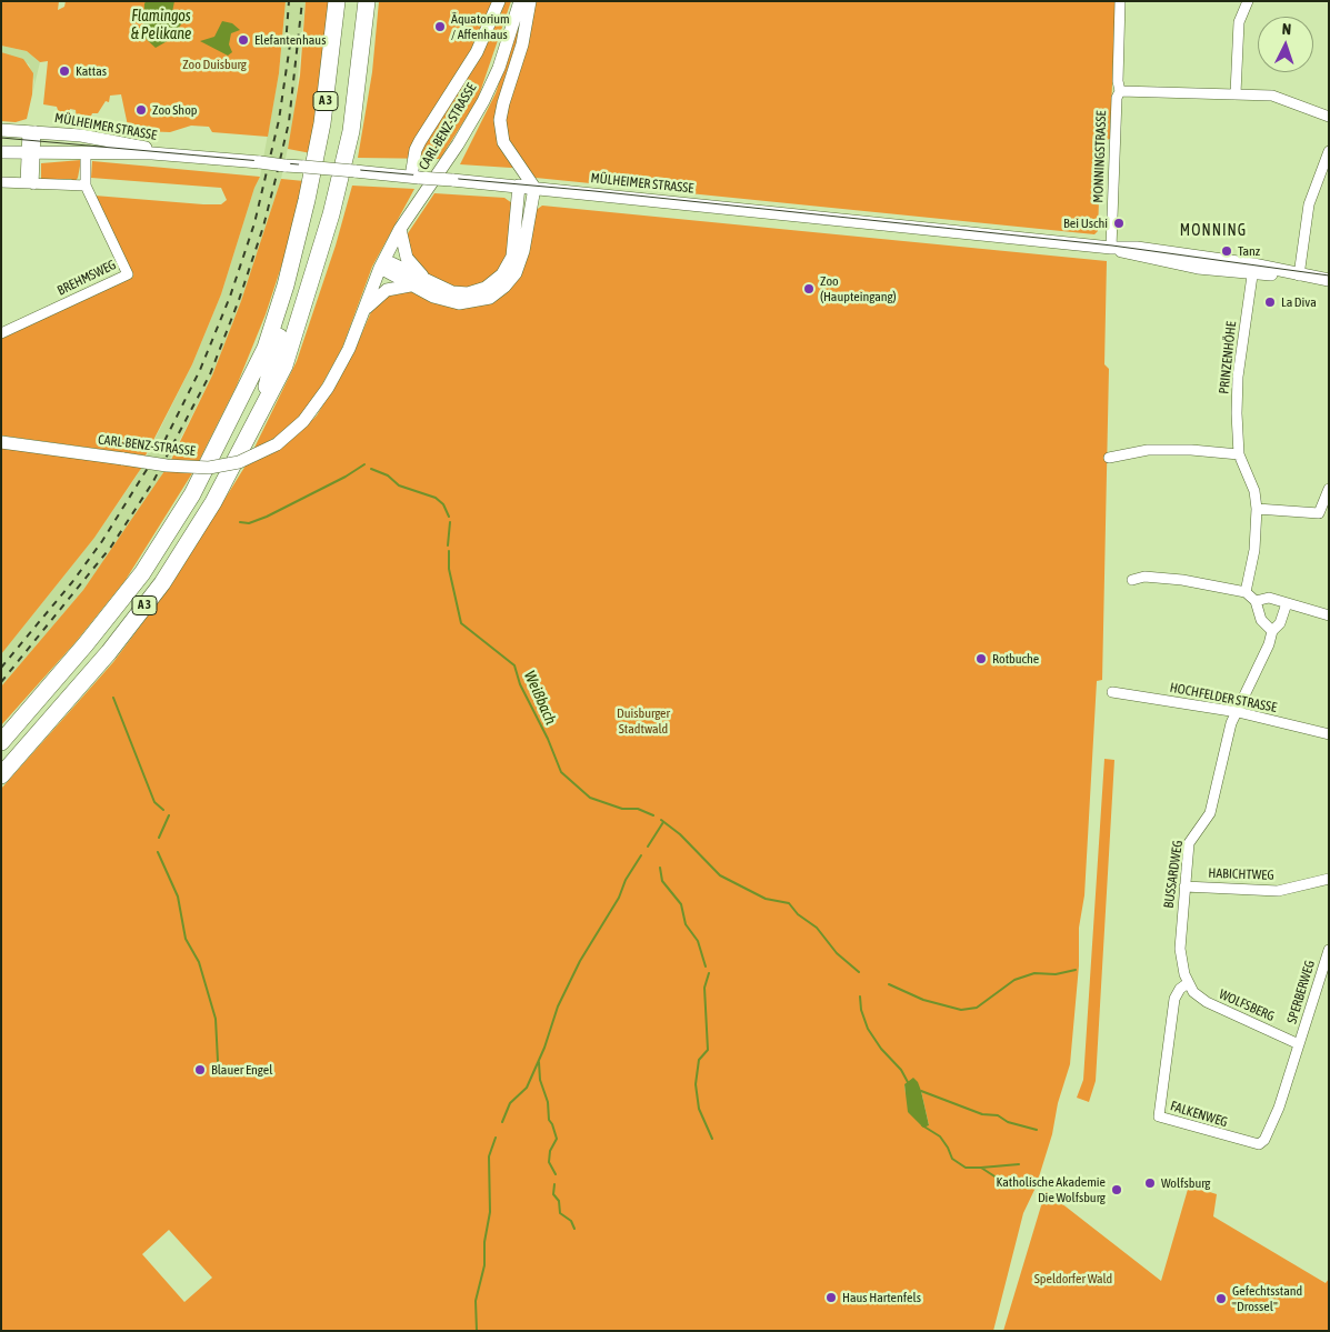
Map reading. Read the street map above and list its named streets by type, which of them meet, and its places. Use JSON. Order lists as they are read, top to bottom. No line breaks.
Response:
{"streets":{"highway":["A 3"],"main road":["MÜLHEIMER STRASSE","CARL-BENZ-STRASSE"],"street":["MONNINGSTRASSE","BREHMSWEG","PRINZENHÖHE","HOCHFELDER STRASSE","BUSSARDWEG","HABICHTWEG","SPERBERWEG","WOLFSBERG","FALKENWEG"]},"crossings":[["MÜLHEIMER STRASSE","MONNINGSTRASSE"],["MÜLHEIMER STRASSE","BREHMSWEG"],["MÜLHEIMER STRASSE","PRINZENHÖHE"],["HOCHFELDER STRASSE","BUSSARDWEG"],["BUSSARDWEG","HABICHTWEG"],["BUSSARDWEG","WOLFSBERG"],["BUSSARDWEG","FALKENWEG"],["SPERBERWEG","WOLFSBERG"],["SPERBERWEG","FALKENWEG"],["WOLFSBERG","FALKENWEG"]],"districts":["MONNING"],"water":["Flamingos & Pelikane","Weißbach"],"parks":["Zoo Duisburg","Duisburger Stadtwald","Speldorfer Wald"],"places":["Äquatorium / Affenhaus","Elefantenhaus","Kattas","Zoo Shop","Bei Uschi","Tanz","Zoo (Haupteingang)","La Diva","Rotbuche","Blauer Engel","Wolfsburg","Katholische Akademie Die Wolfsburg","Haus Hartenfels","Gefechtsstand \"Drossel\""],"north":"top"}
